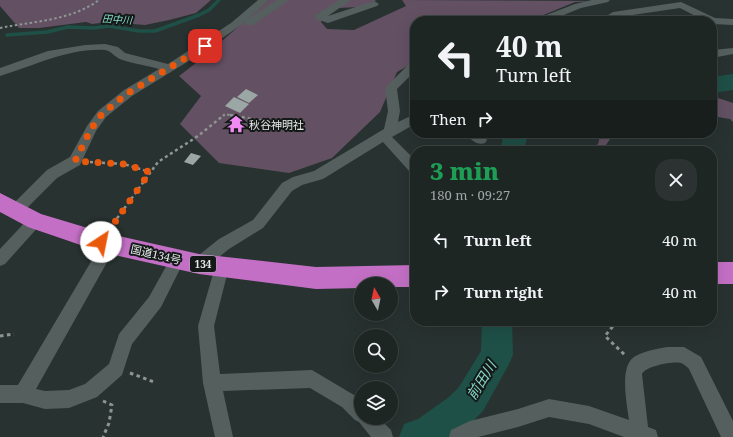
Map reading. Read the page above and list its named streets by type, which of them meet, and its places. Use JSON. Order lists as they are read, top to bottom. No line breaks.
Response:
{"streets":{"highway":["国道134号","134"]},"water":["田中川","前田川"],"places":{"temple":["秋谷神明社"]},"north":"top","page":{"turn":["40 m","Turn left"],"then":"Then","heading":["3 min","180 m · 09:27"],"list":[{"name":"Turn left","value":"40 m"},{"name":"Turn right","value":"40 m"}]}}
